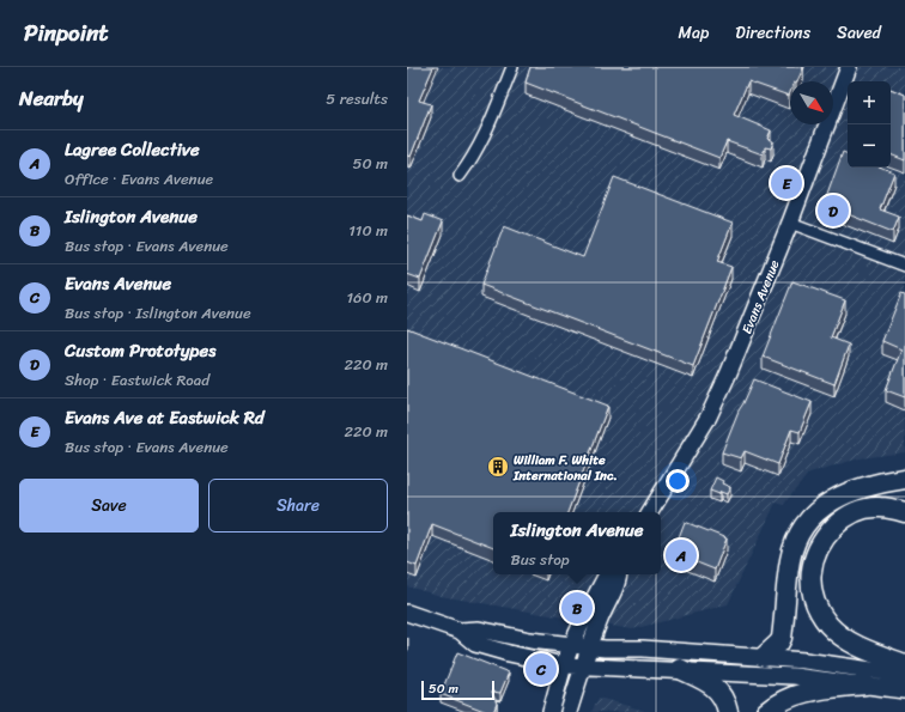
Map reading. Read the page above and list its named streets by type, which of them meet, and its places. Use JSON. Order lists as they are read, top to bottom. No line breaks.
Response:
{"streets":{"main road":["Evans Avenue"]},"places":{"building":["William F. White International Inc."]},"scale_bar":"50 m","north":"bottom right","page":{"header":"Pinpoint","nav":["Map","Directions","Saved"],"heading":["Nearby","5 results"],"map_buttons":["+","−"],"list":[{"mark":"A","name":"Lagree Collective","note":"Office · Evans Avenue","value":"50 m"},{"mark":"B","name":"Islington Avenue","note":"Bus stop · Evans Avenue","value":"110 m"},{"mark":"C","name":"Evans Avenue","note":"Bus stop · Islington Avenue","value":"160 m"},{"mark":"D","name":"Custom Prototypes","note":"Shop · Eastwick Road","value":"220 m"},{"mark":"E","name":"Evans Ave at Eastwick Rd","note":"Bus stop · Evans Avenue","value":"220 m"}],"pins":["E","D","A","B","C"],"buttons":["Save","Share"],"popup":["Islington Avenue","Bus stop"],"scale":"50 m"}}
